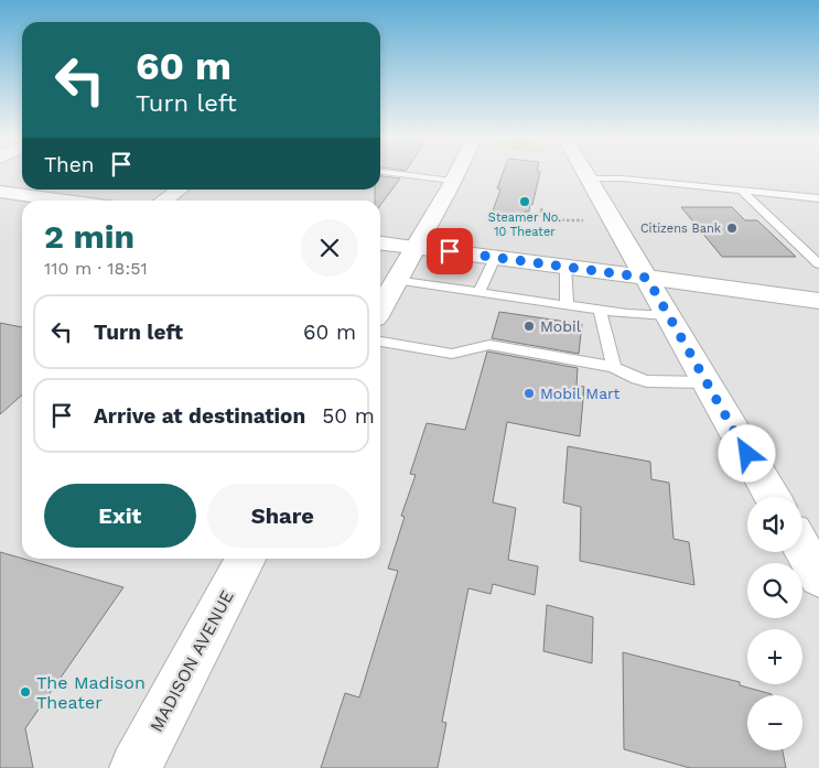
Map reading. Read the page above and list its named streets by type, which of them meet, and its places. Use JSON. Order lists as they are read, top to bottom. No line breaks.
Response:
{"streets":{"street":["MADISON AVENUE"]},"places":["Steamer No. 10 Theater","Citizens Bank","Mobil","Mobil Mart","The Madison Theater"],"page":{"turn":["60 m","Turn left"],"then":"Then","heading":["2 min","110 m · 18:51"],"list":[{"name":"Turn left","value":"60 m"},{"name":"Arrive at destination","value":"50 m"}],"buttons":["Exit","Share"],"map_buttons":["+","−"]}}
